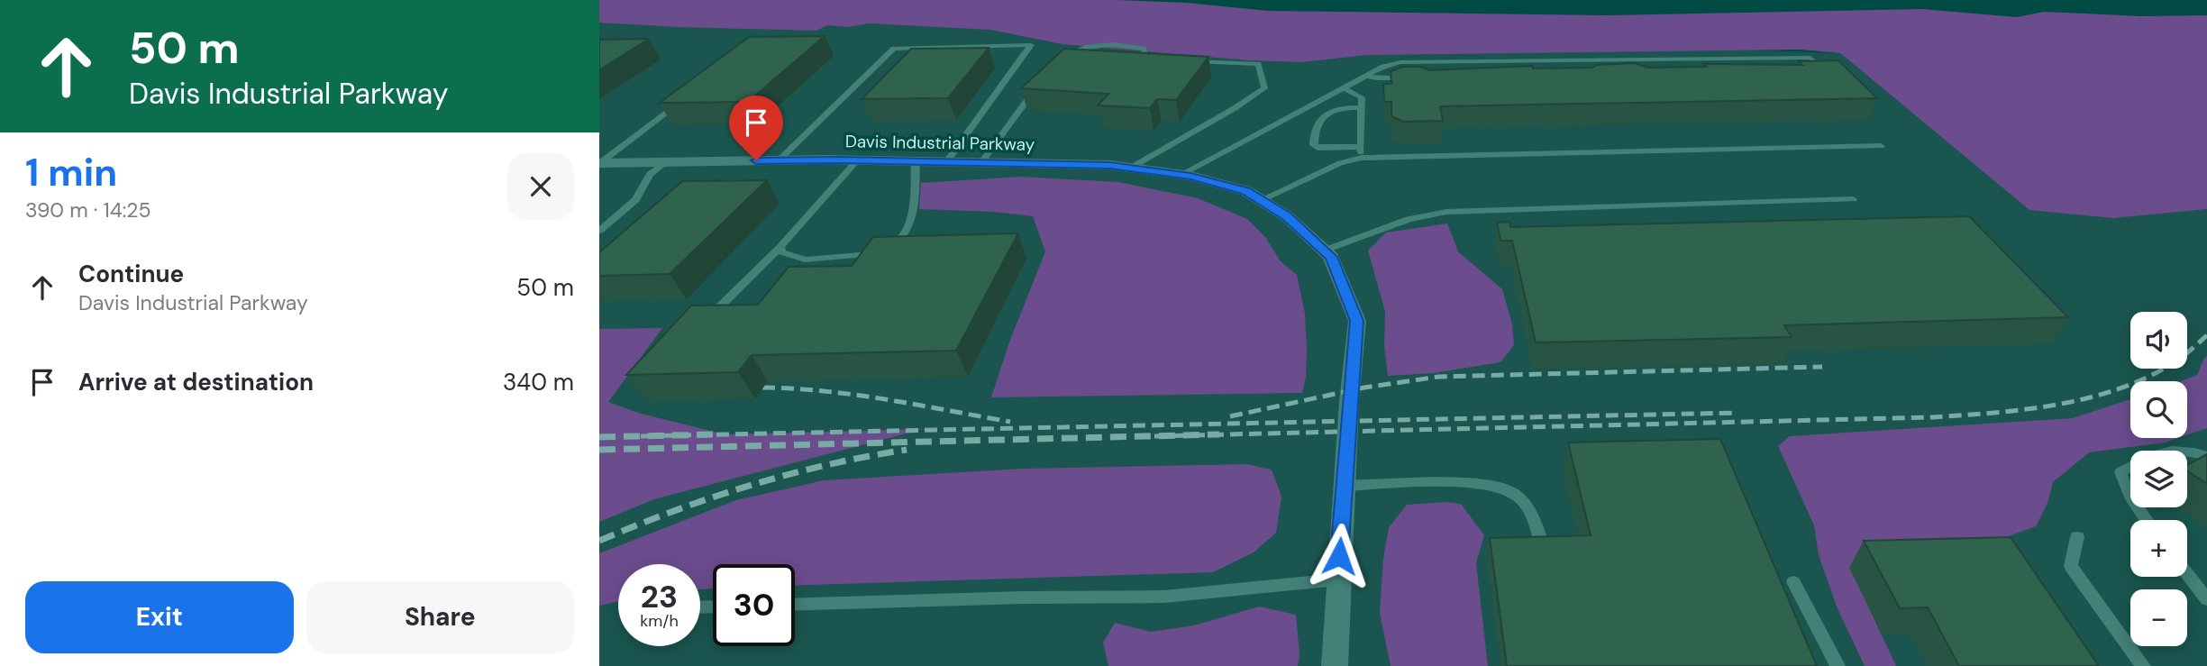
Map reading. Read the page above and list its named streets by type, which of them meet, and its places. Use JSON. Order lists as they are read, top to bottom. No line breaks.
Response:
{"streets":{"street":["Davis Industrial Parkway"]},"page":{"turn":["50 m","Davis Industrial Parkway"],"heading":["1 min","390 m · 14:25"],"list":[{"name":"Continue","note":"Davis Industrial Parkway","value":"50 m"},{"name":"Arrive at destination","value":"340 m"}],"map_buttons":["+","−"],"speed":"23 km/h","limit":"30","buttons":["Exit","Share"]}}
